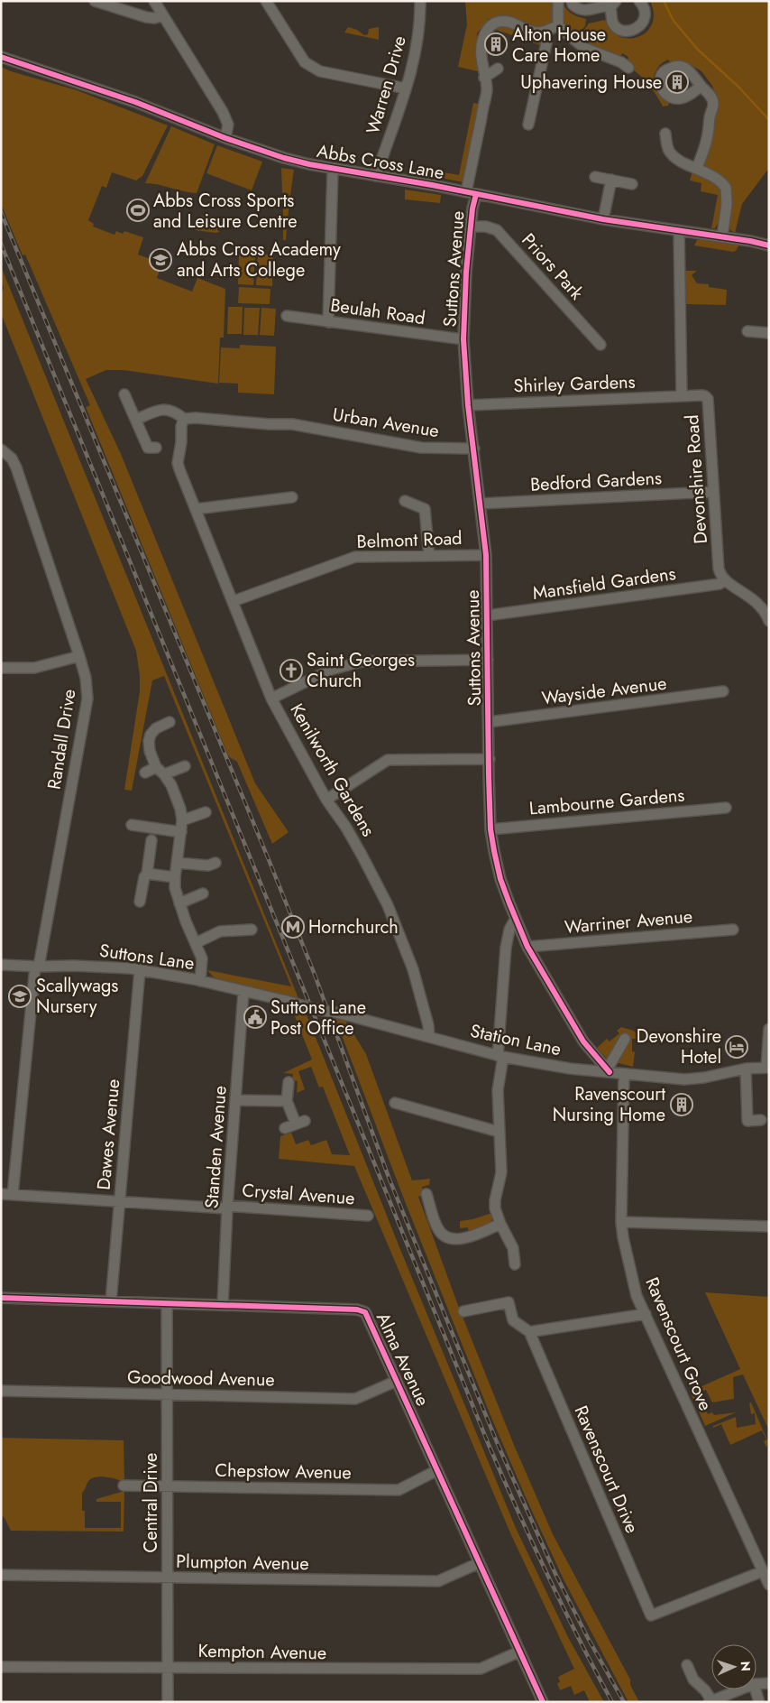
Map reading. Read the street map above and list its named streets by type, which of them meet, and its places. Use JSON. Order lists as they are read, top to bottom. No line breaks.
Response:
{"streets":{"street":["Warren Drive","Abbs Cross Lane","Priors Park","Suttons Avenue","Beulah Road","Shirley Gardens","Urban Avenue","Devonshire Road","Bedford Gardens","Belmont Road","Mansfield Gardens","Wayside Avenue","Randall Drive","Kenilworth Gardens","Lambourne Gardens","Warriner Avenue","Suttons Lane","Station Lane","Dawes Avenue","Standen Avenue","Crystal Avenue","Ravenscourt Grove","Alma Avenue","Goodwood Avenue","Ravenscourt Drive","Chepstow Avenue","Central Drive","Plumpton Avenue","Kempton Avenue"]},"crossings":[["Warren Drive","Abbs Cross Lane"],["Abbs Cross Lane","Suttons Avenue"],["Abbs Cross Lane","Devonshire Road"],["Priors Park","Suttons Avenue"],["Suttons Avenue","Beulah Road"],["Suttons Avenue","Shirley Gardens"],["Suttons Avenue","Urban Avenue"],["Suttons Avenue","Bedford Gardens"],["Suttons Avenue","Belmont Road"],["Suttons Avenue","Mansfield Gardens"],["Suttons Avenue","Wayside Avenue"],["Suttons Avenue","Lambourne Gardens"],["Suttons Avenue","Warriner Avenue"],["Suttons Avenue","Station Lane"],["Shirley Gardens","Devonshire Road"],["Urban Avenue","Kenilworth Gardens"],["Devonshire Road","Bedford Gardens"],["Devonshire Road","Mansfield Gardens"],["Belmont Road","Kenilworth Gardens"],["Randall Drive","Suttons Lane"],["Randall Drive","Crystal Avenue"],["Kenilworth Gardens","Station Lane"],["Suttons Lane","Station Lane"],["Suttons Lane","Dawes Avenue"],["Suttons Lane","Standen Avenue"],["Station Lane","Ravenscourt Grove"],["Dawes Avenue","Crystal Avenue"],["Dawes Avenue","Alma Avenue"],["Standen Avenue","Crystal Avenue"],["Standen Avenue","Alma Avenue"],["Ravenscourt Grove","Ravenscourt Drive"],["Alma Avenue","Goodwood Avenue"],["Alma Avenue","Chepstow Avenue"],["Alma Avenue","Central Drive"],["Alma Avenue","Plumpton Avenue"],["Alma Avenue","Kempton Avenue"],["Goodwood Avenue","Central Drive"],["Chepstow Avenue","Central Drive"],["Central Drive","Plumpton Avenue"],["Central Drive","Kempton Avenue"]],"places":{"building":["Alton House Care Home","Uphavering House","Ravenscourt Nursing Home"],"sports":["Abbs Cross Sports and Leisure Centre"],"school or university":["Abbs Cross Academy and Arts College","Scallywags Nursery"],"church":["Saint Georges Church"],"metro station":["Hornchurch"],"public building":["Suttons Lane Post Office"],"hotel":["Devonshire Hotel"]},"north":"right"}
